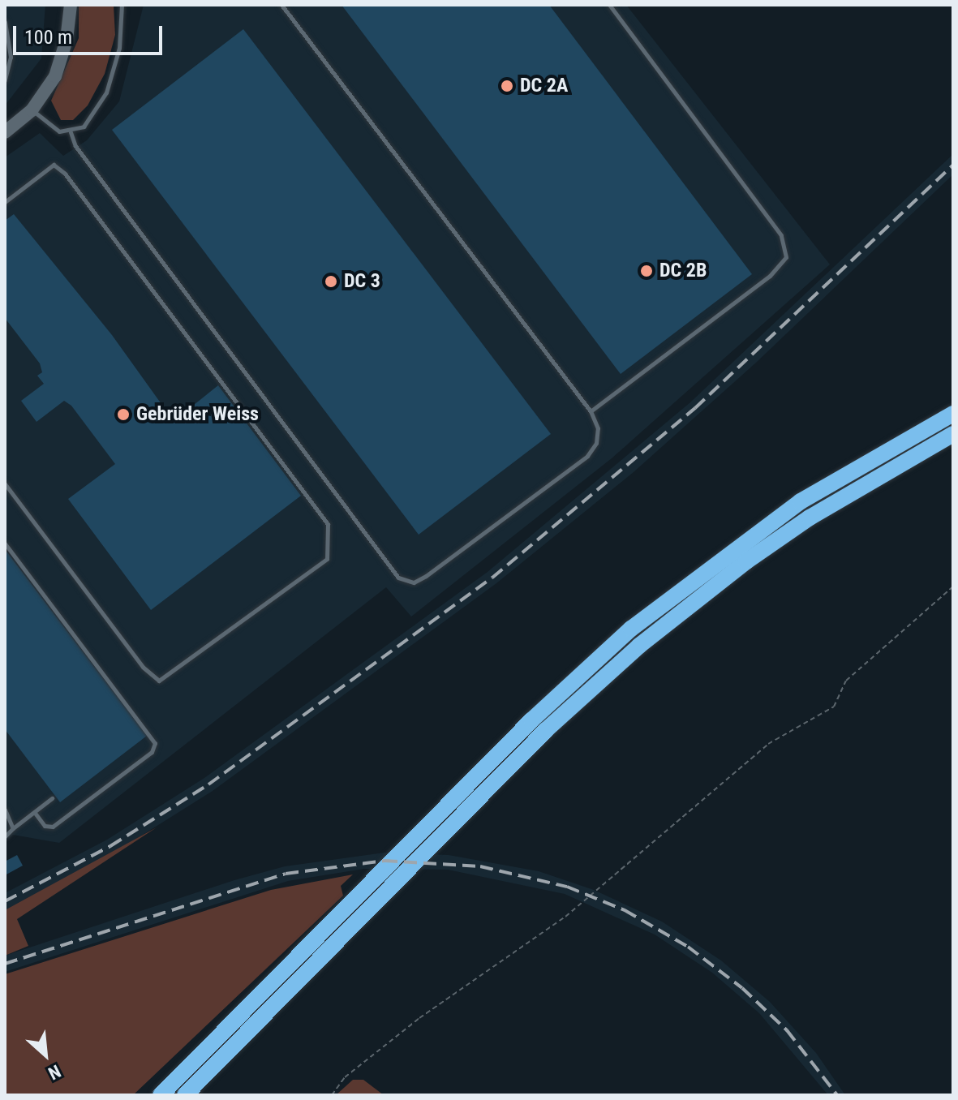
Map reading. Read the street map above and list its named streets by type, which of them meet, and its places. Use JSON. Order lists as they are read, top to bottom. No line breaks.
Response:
{"places":["DC 2A","DC 2B","DC 3","Gebrüder Weiss"],"scale_bar":"100 m","north":"bottom right"}
